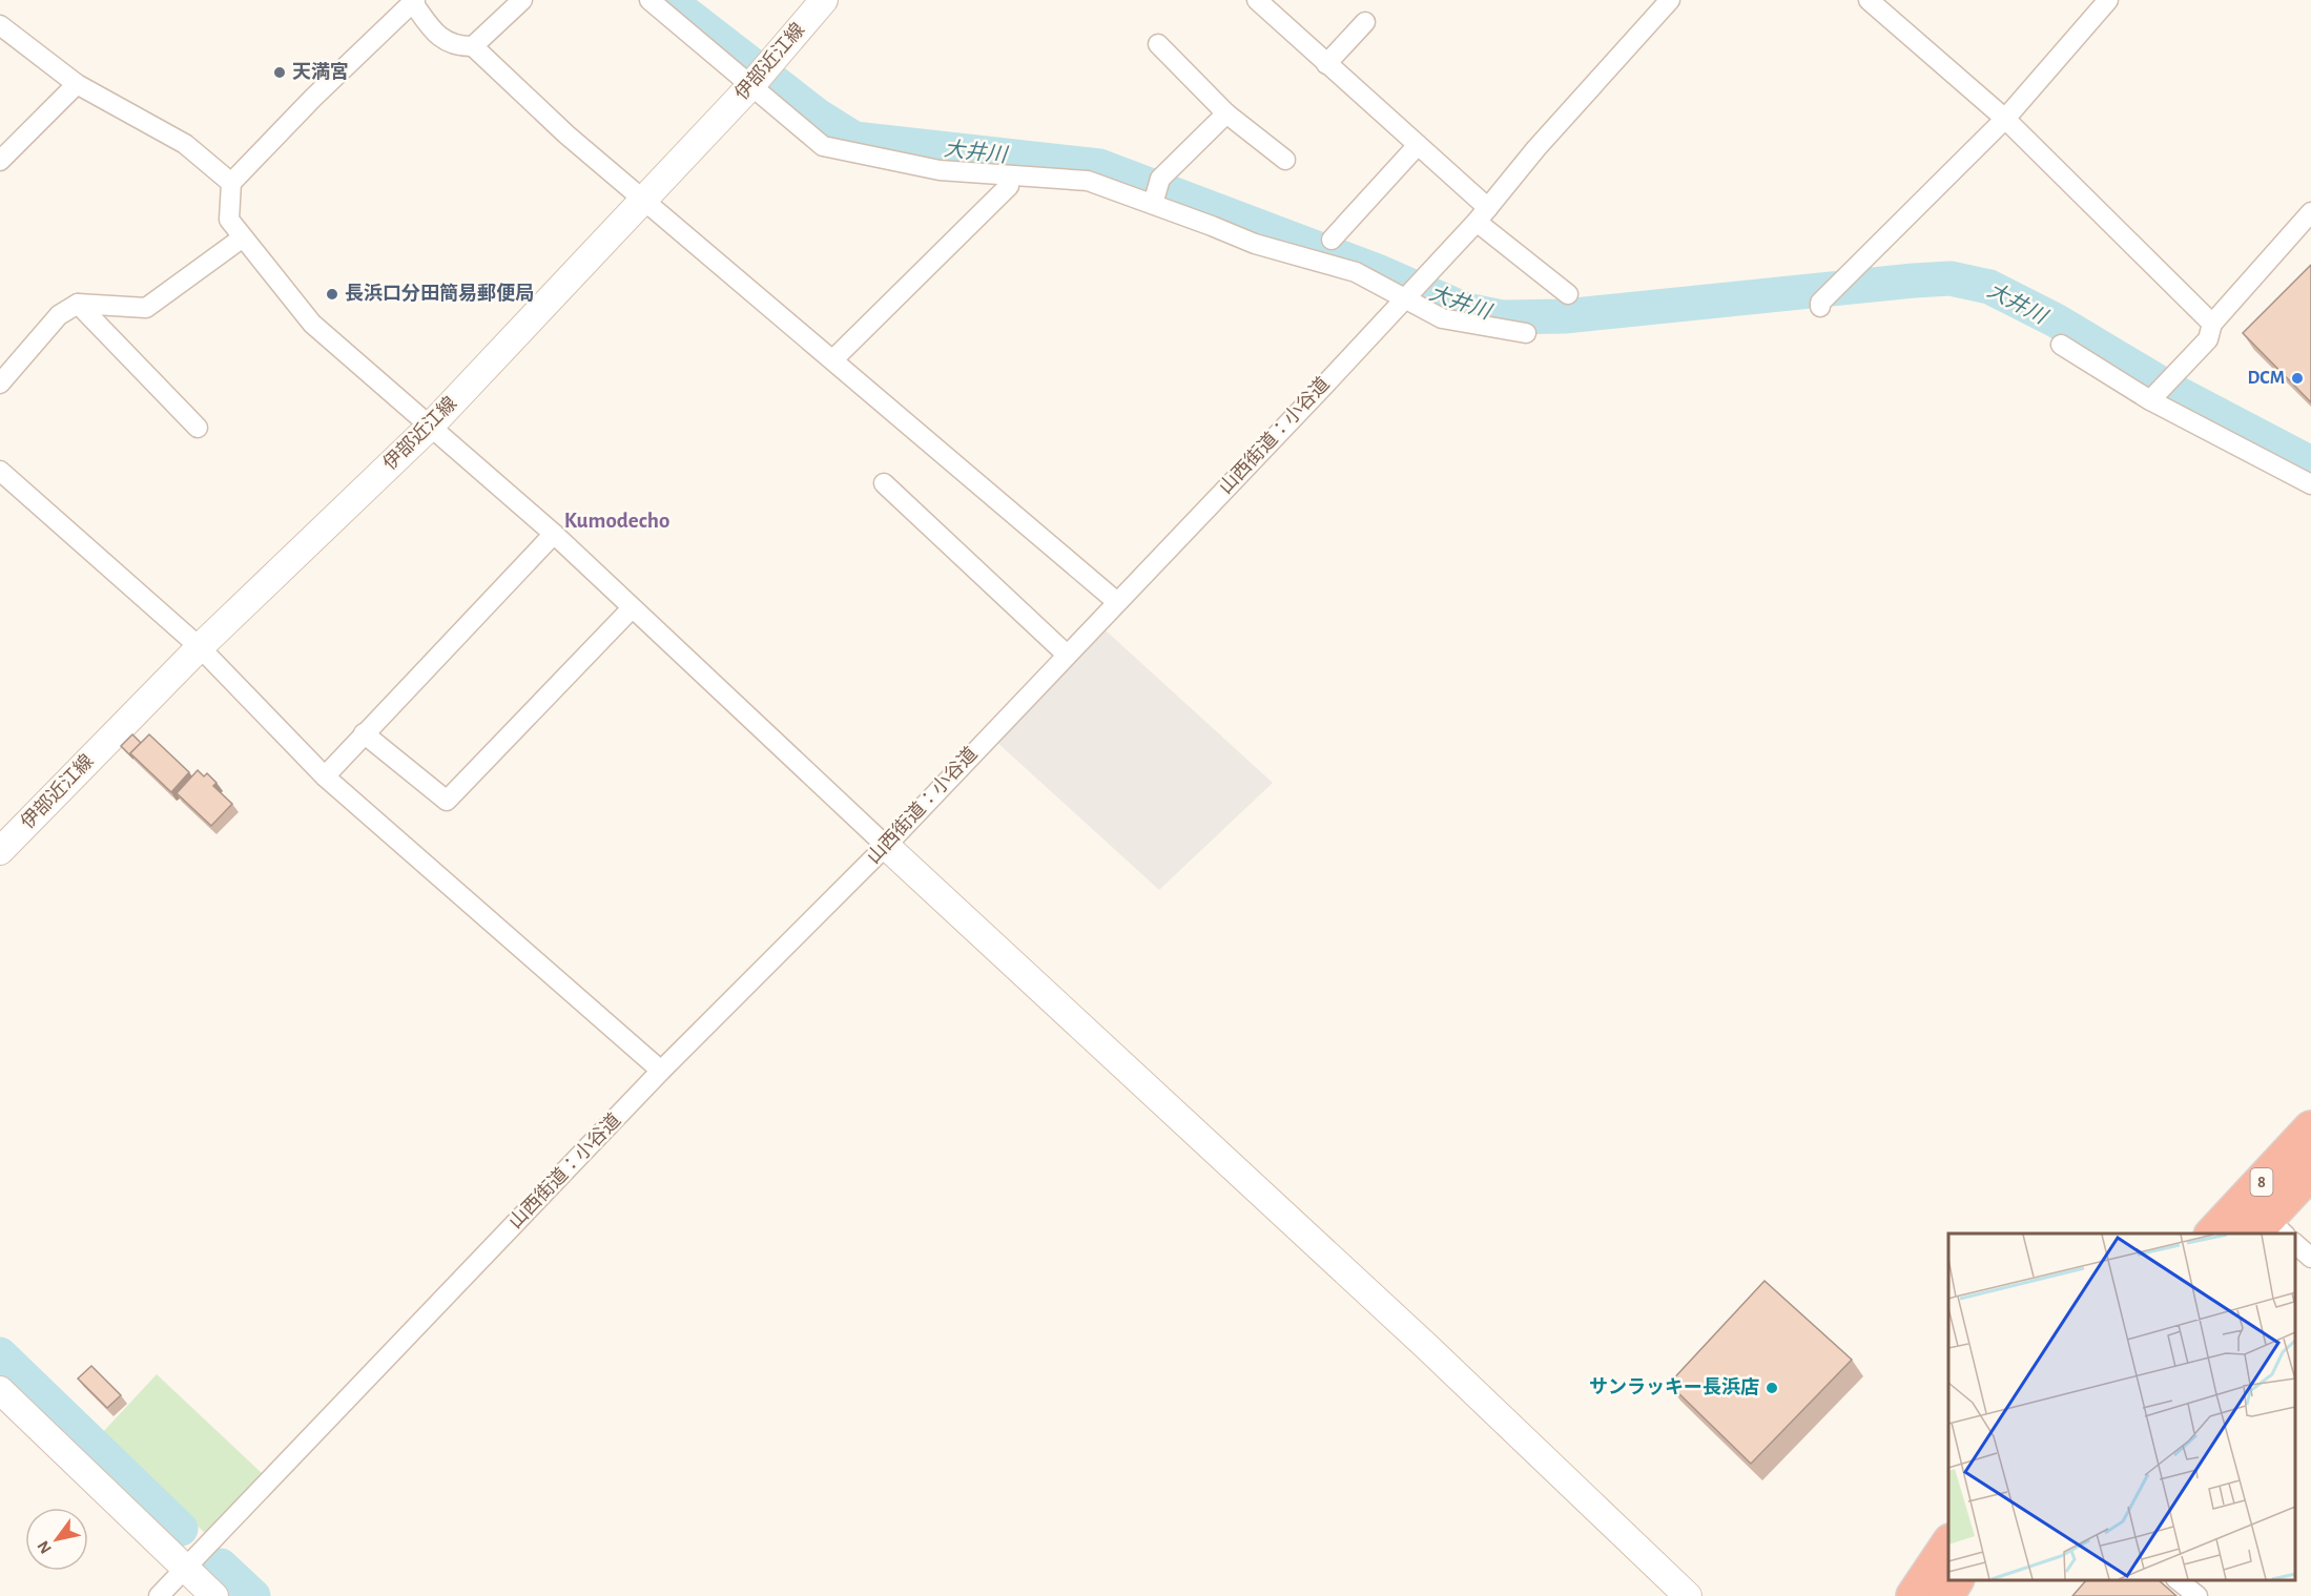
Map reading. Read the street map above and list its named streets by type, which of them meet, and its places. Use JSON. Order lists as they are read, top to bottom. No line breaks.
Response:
{"streets":{"highway":["8"],"street":["伊部近江線","山西街道：小谷道"]},"districts":["Kumodecho"],"water":["大井川"],"places":["天満宮","長浜口分田簡易郵便局","DCM","サンラッキー長浜店"],"north":"bottom left"}
